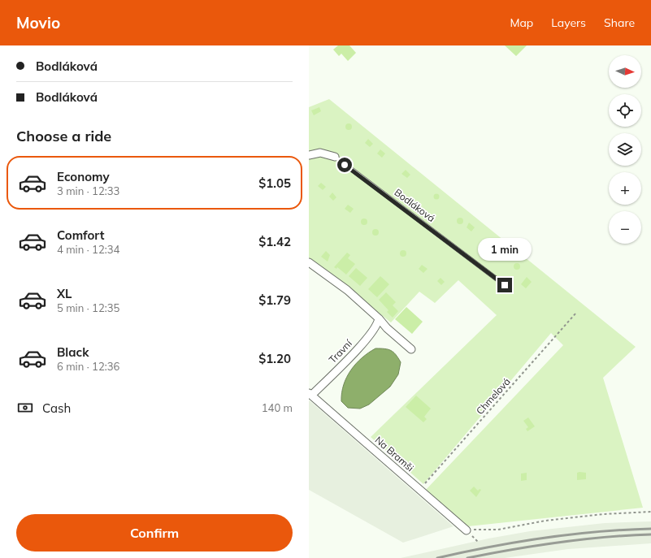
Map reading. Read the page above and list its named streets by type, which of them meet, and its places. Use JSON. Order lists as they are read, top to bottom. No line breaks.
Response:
{"streets":{"street":["Bodláková","Travní","Na Bramši"],"path":["Chmelová"]},"crossings":[["Travní","Na Bramši"],["Chmelová","Na Bramši"]],"north":"right","page":{"header":"Movio","nav":["Map","Layers","Share"],"banner":["Bodláková","Bodláková"],"map_buttons":["+","−"],"heading":"Choose a ride","list":[{"name":"Economy","note":"3 min · 12:33","value":"$1.05"},{"name":"Comfort","note":"4 min · 12:34","value":"$1.42"},{"name":"XL","note":"5 min · 12:35","value":"$1.79"},{"name":"Black","note":"6 min · 12:36","value":"$1.20"}],"bubble":"1 min","pay":["Cash","140 m"],"buttons":"Confirm"}}
